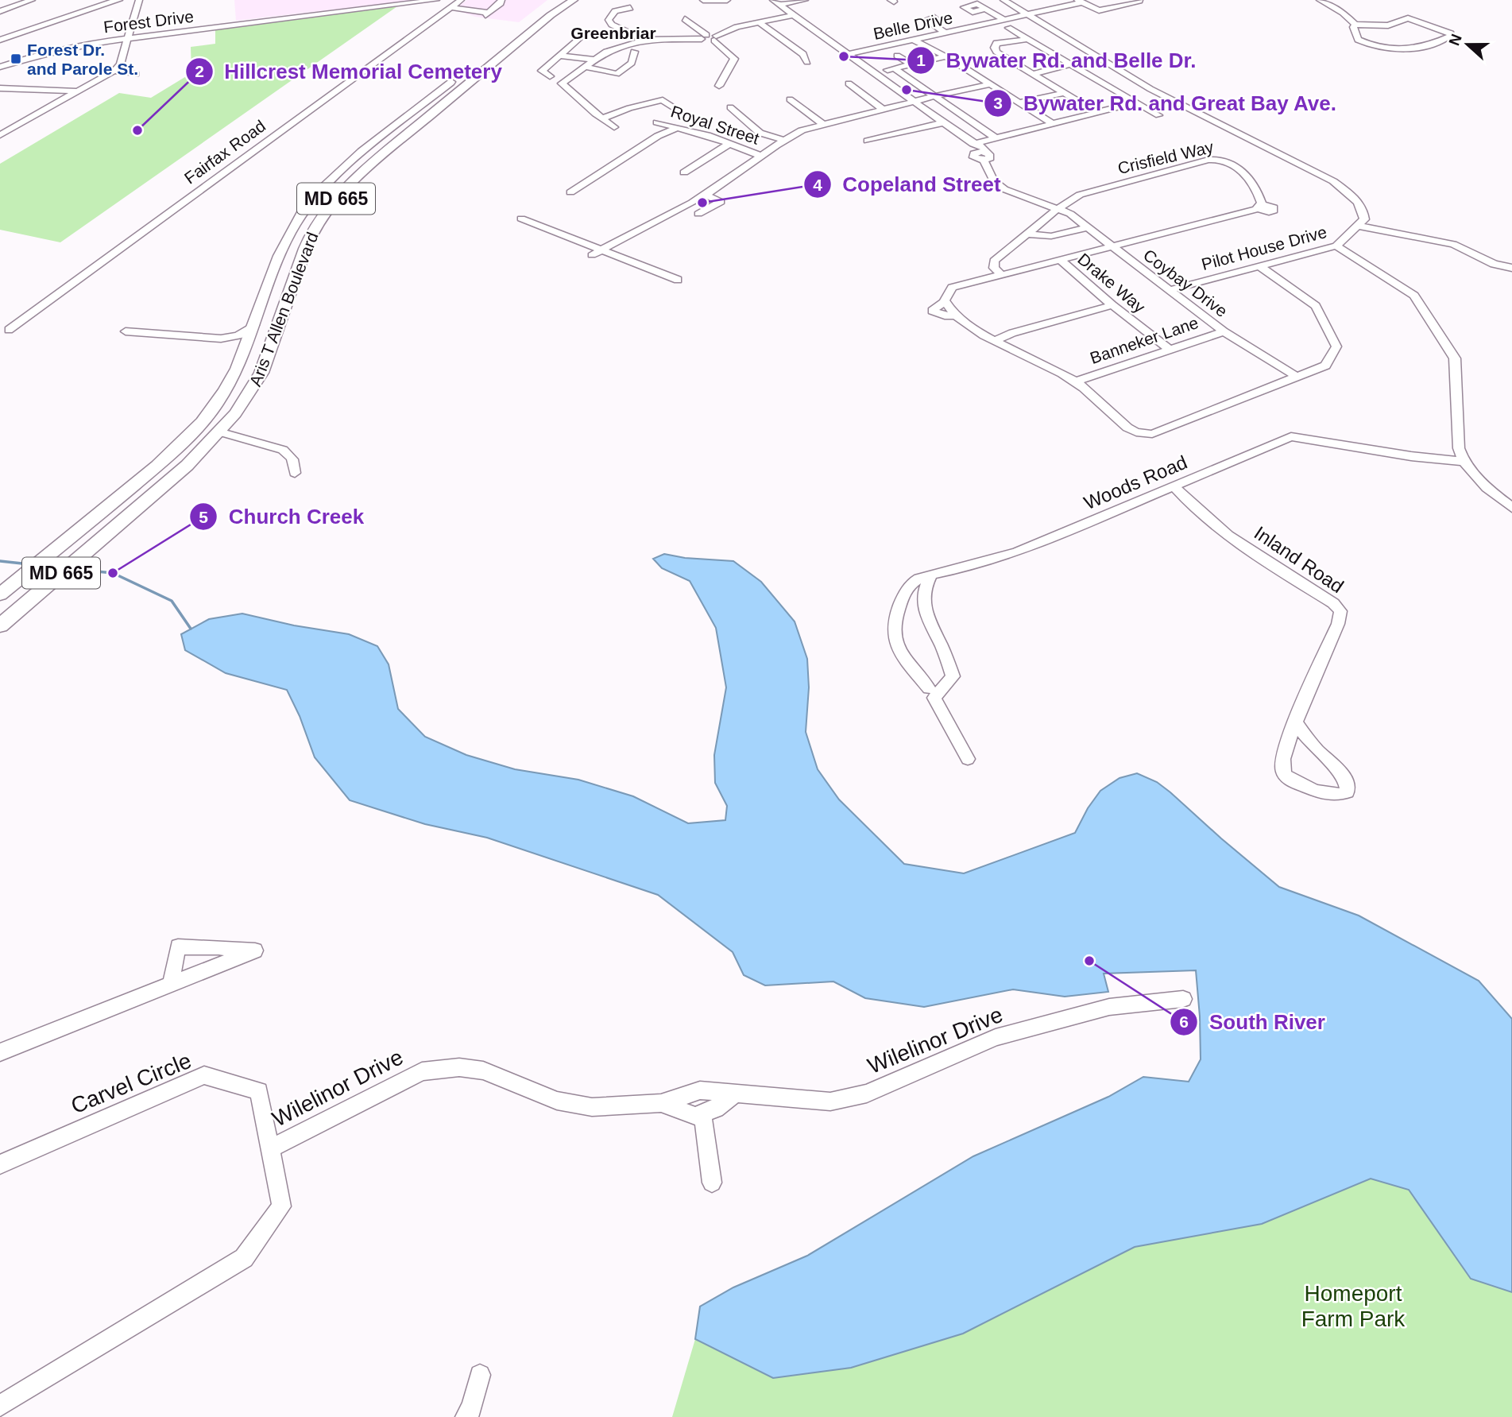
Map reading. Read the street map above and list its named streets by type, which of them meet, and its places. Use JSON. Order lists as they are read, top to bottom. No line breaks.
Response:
{"streets":{"main road":["MD 665","Aris T Allen Boulevard"],"street":["Forest Drive","Belle Drive","Royal Street","Fairfax Road","Crisfield Way","Pilot House Drive","Drake Way","Coybay Drive","Banneker Lane","Woods Road","Inland Road","Wilelinor Drive","Carvel Circle"]},"crossings":[["Belle Drive","Coybay Drive"],["Crisfield Way","Drake Way"],["Crisfield Way","Coybay Drive"],["Pilot House Drive","Coybay Drive"],["Drake Way","Banneker Lane"],["Coybay Drive","Banneker Lane"],["Woods Road","Inland Road"],["Wilelinor Drive","Carvel Circle"]],"districts":["Greenbriar"],"parks":["Homeport Farm Park"],"places":{"other":["Bywater Rd. and Belle Dr.","Bywater Rd. and Great Bay Ave.","Hillcrest Memorial Cemetery","Copeland Street","Church Creek","South River"],"transit":["Forest Dr. and Parole St."]},"north":"left"}
